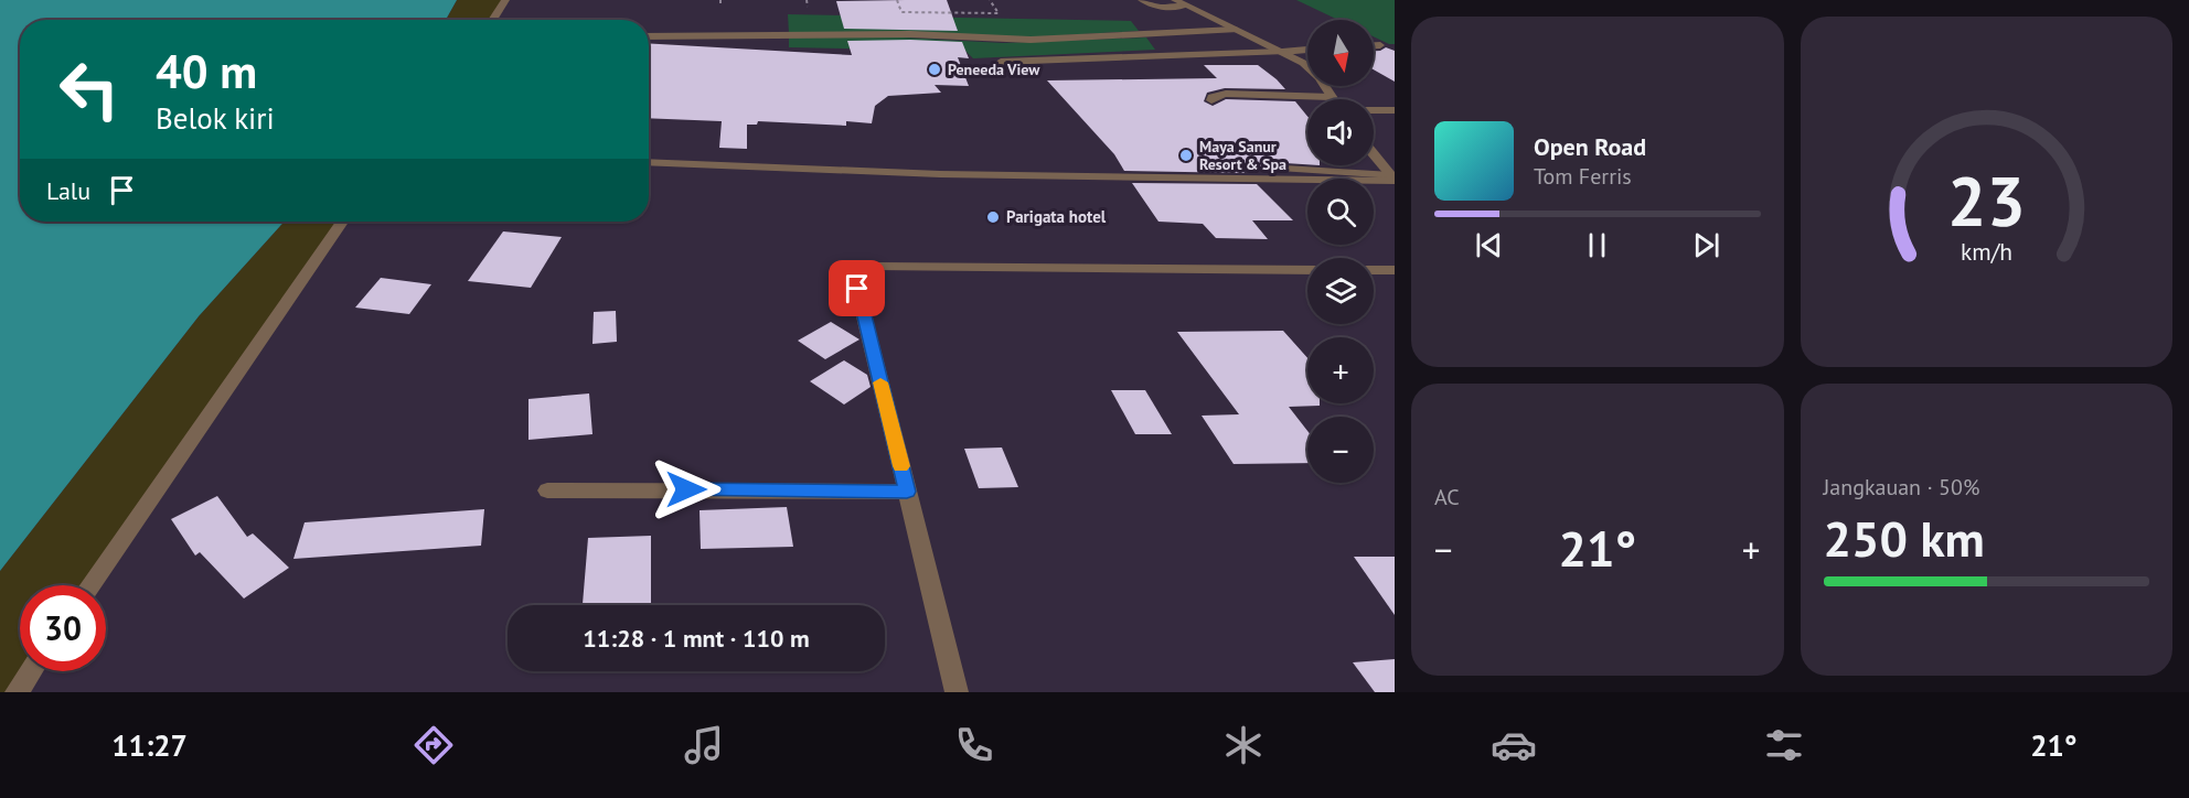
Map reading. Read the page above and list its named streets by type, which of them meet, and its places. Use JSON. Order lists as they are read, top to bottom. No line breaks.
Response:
{"places":["Peneeda View","Maya Sanur Resort & Spa","Parigata hotel"],"north":"bottom","page":{"map_buttons":["+","−"],"turn":["40 m","Belok kiri"],"song":["Open Road","Tom Ferris"],"then":"Lalu","tile":["AC",["Jangkauan · 50%","250 km"]],"heat":["−","21°","+"],"limit":"30","trip":"11:28 · 1 mnt · 110 m","tabs":["11:27","21°"],"gauge":["23","km/h"]}}
